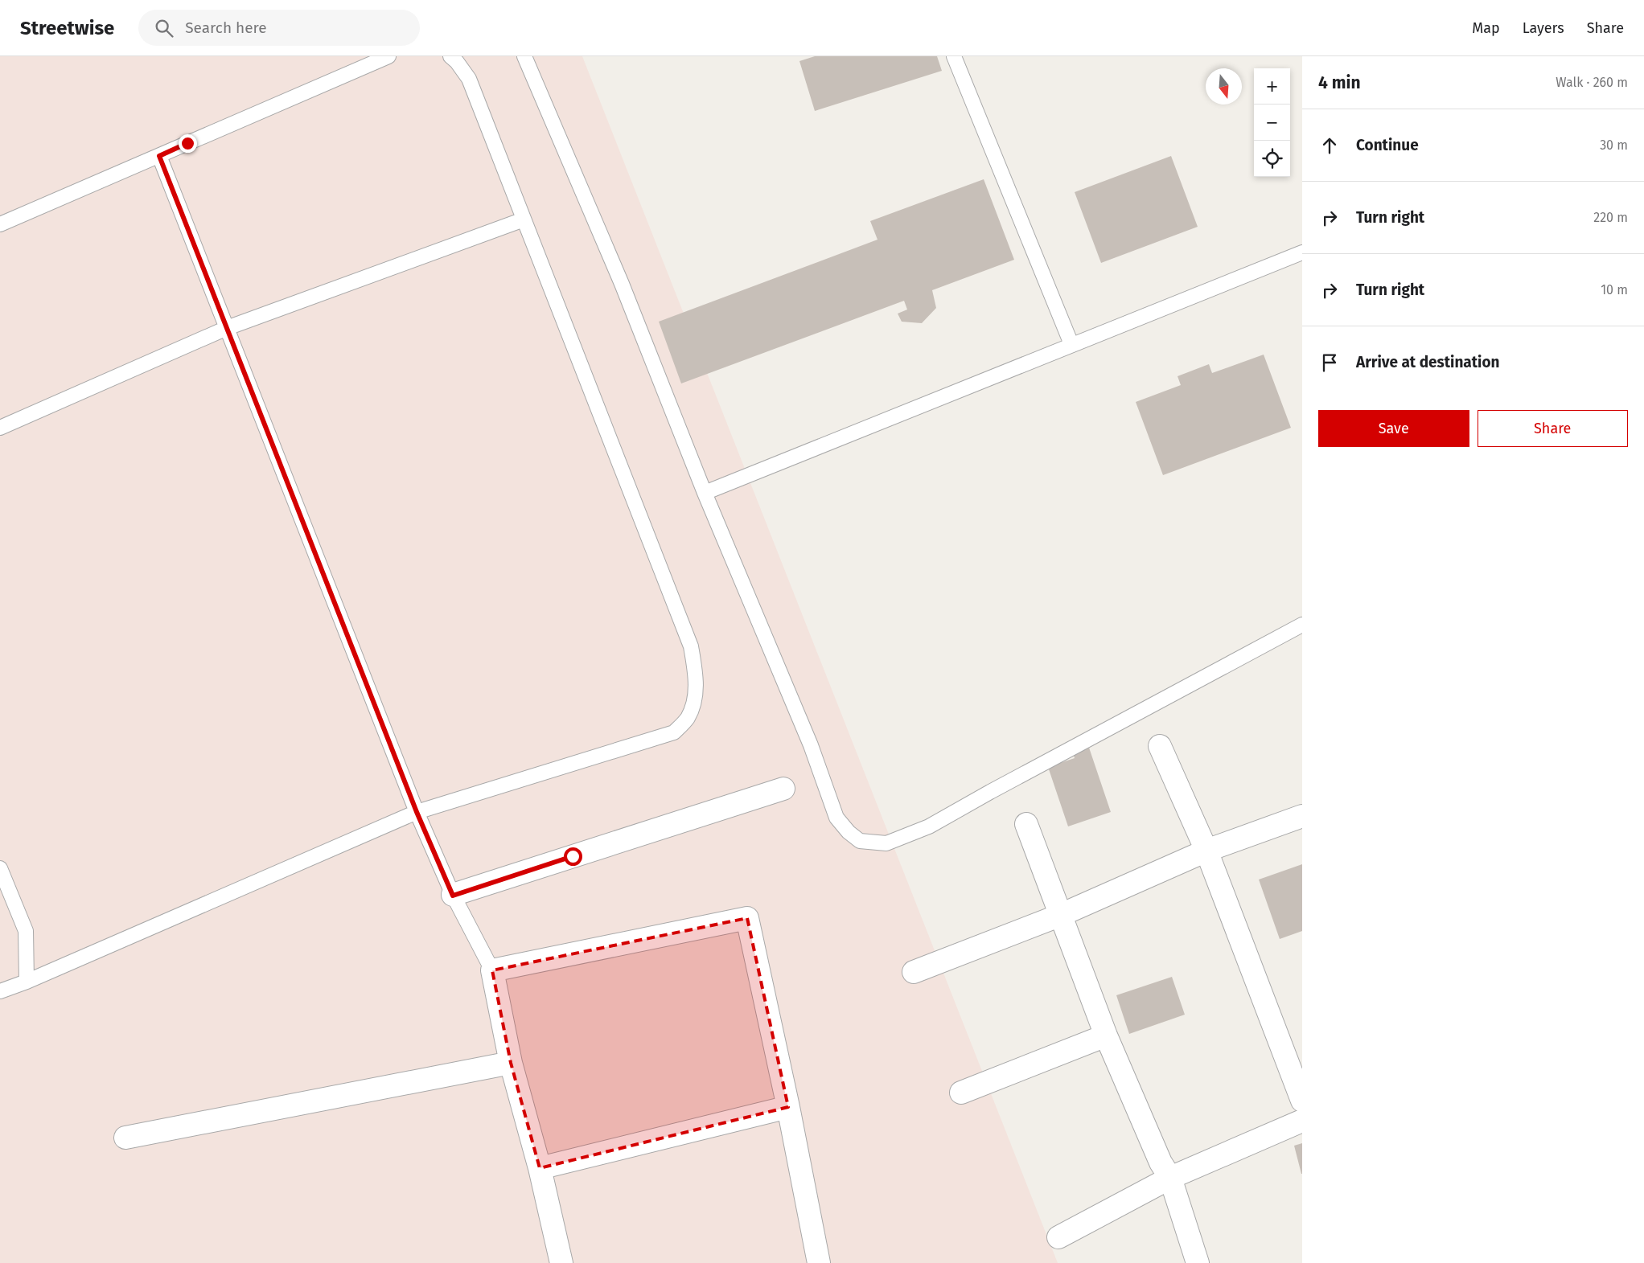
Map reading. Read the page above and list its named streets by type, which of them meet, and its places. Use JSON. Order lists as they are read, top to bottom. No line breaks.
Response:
{"north":"bottom","page":{"header":"Streetwise","search":"Search here","nav":["Map","Layers","Share"],"heading":["4 min","Walk · 260 m"],"map_buttons":["+","−"],"list":[["Continue","30 m"],["Turn right","220 m"],["Turn right","10 m"],"Arrive at destination"],"buttons":["Save","Share"]}}
